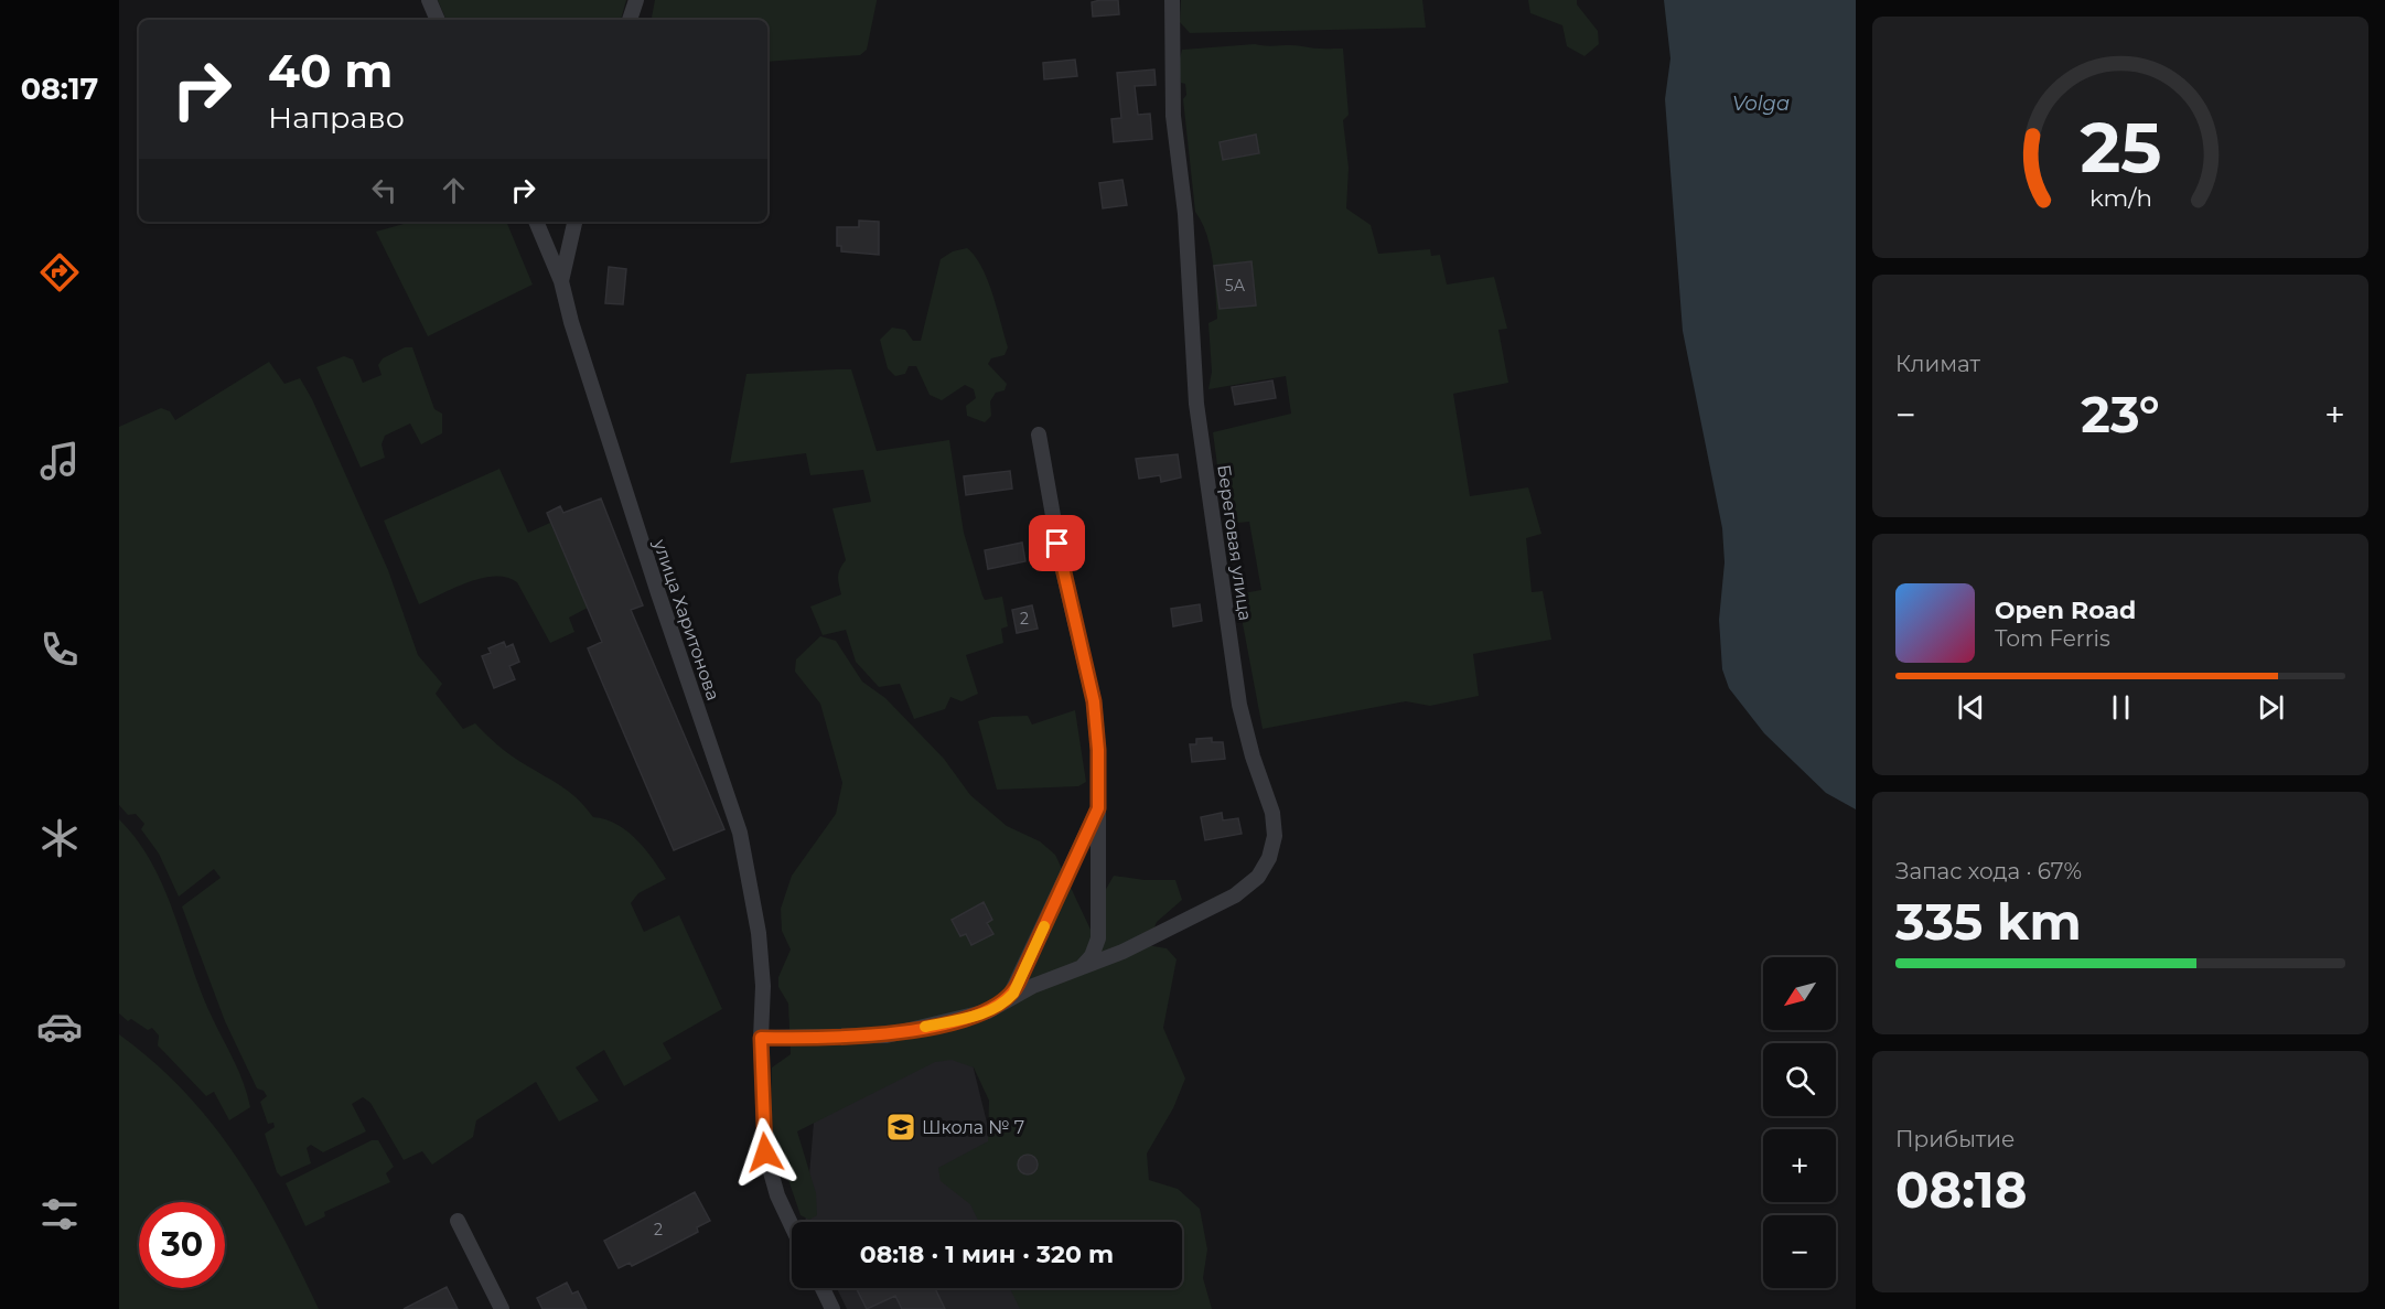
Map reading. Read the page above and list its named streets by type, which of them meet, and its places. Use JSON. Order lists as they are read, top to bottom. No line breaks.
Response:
{"streets":{"street":["Береговая улица","улица Харитонова"]},"crossings":[["Береговая улица","улица Харитонова"]],"water":["Volga"],"places":{"school or university":["Школа № 7"]},"house_numbers":["5А","2","2"],"north":"bottom left","page":{"tabs":"08:17","turn":["40 m","Направо"],"tile":["Климат",["Запас хода · 67%","335 km"],["Прибытие","08:18"]],"heat":["−","23°","+"],"song":["Open Road","Tom Ferris"],"map_buttons":["+","−"],"limit":"30","trip":"08:18 · 1 мин · 320 m","gauge":["25","km/h"]}}
